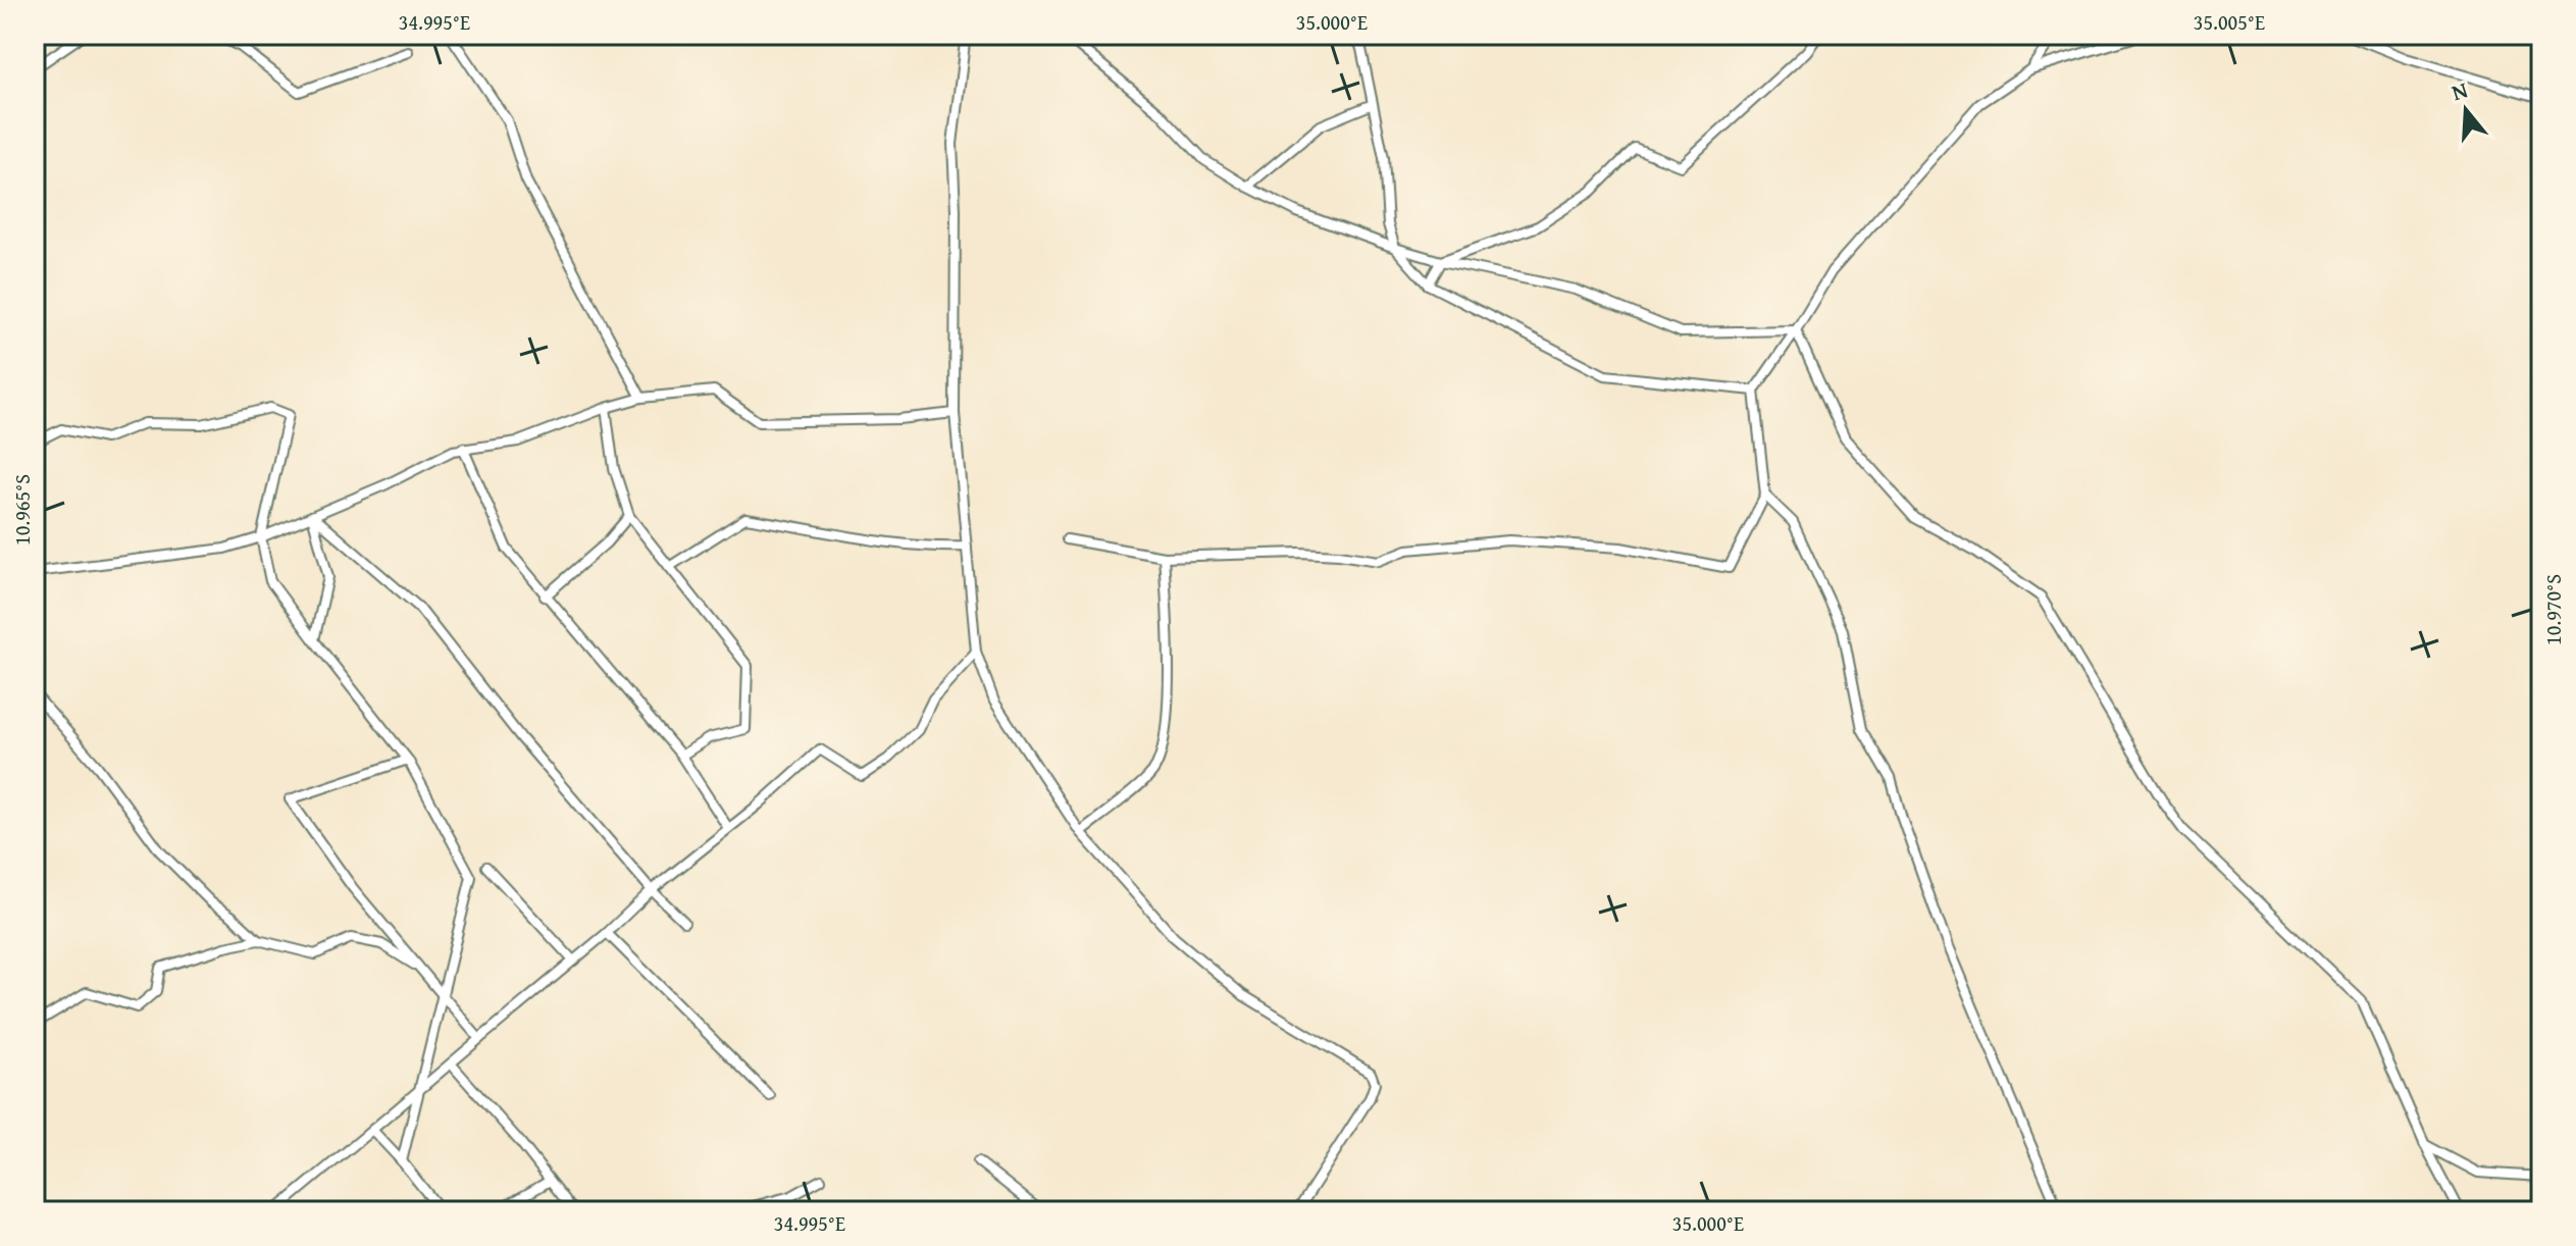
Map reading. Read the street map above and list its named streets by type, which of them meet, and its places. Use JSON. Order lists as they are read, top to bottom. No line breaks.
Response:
{"north":"top","coordinates":["34.995°E","35.000°E","35.005°E","10.965°S","10.970°S"]}
